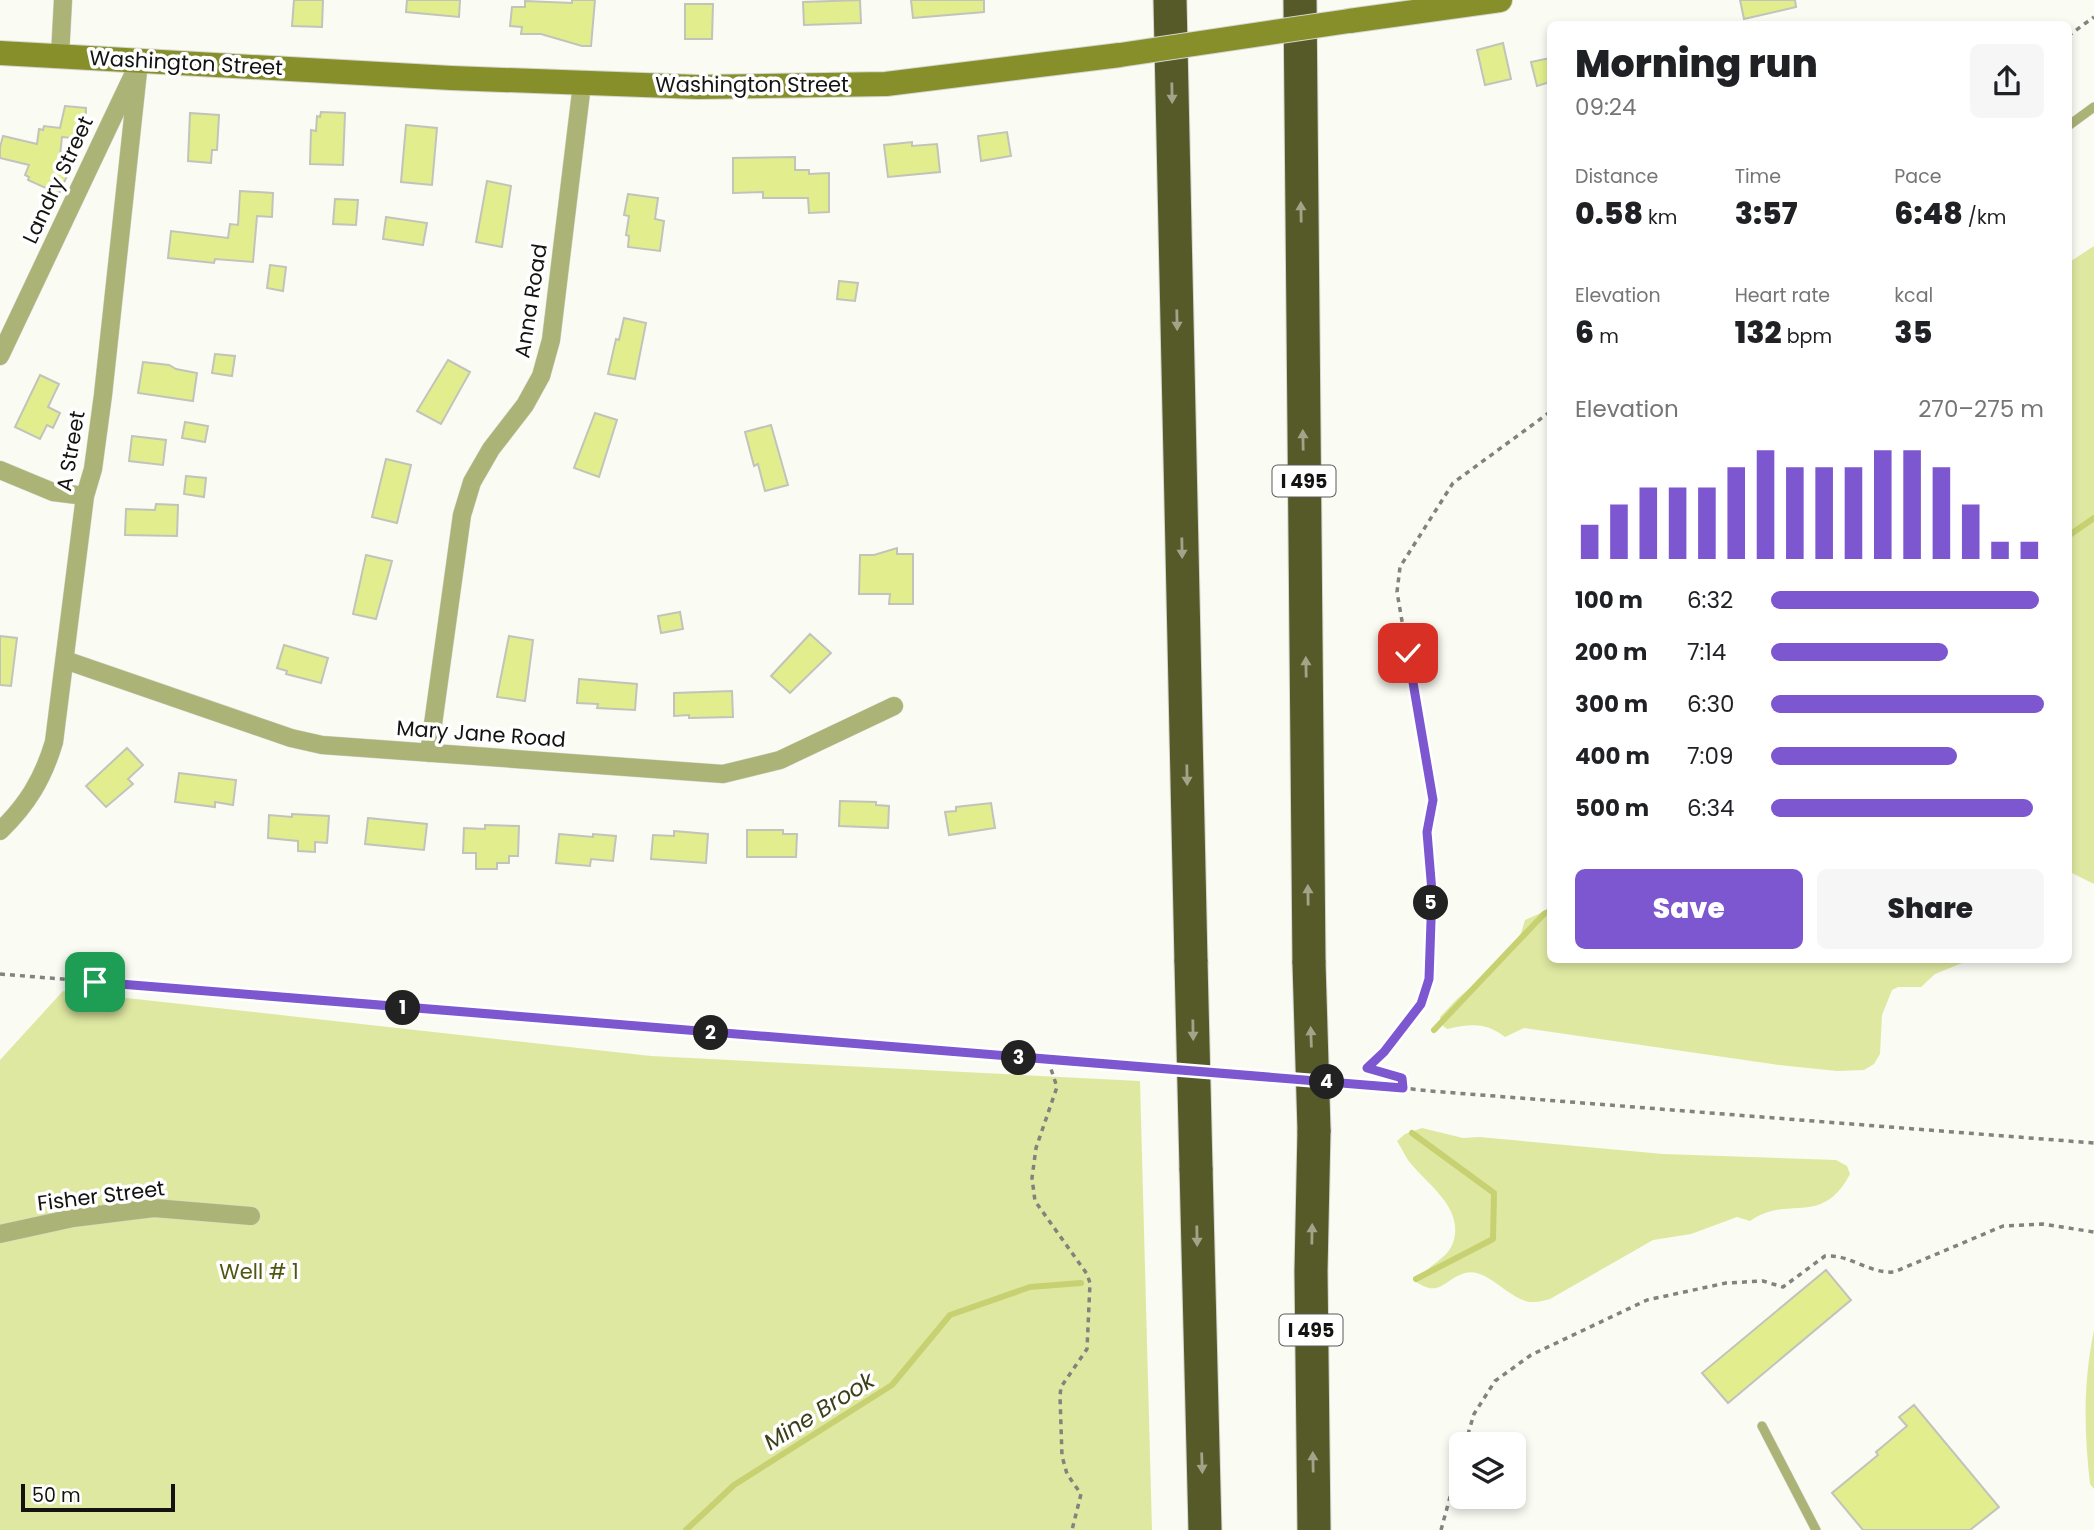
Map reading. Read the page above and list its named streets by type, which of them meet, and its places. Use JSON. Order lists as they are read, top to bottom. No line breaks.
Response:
{"streets":{"highway":["I 495"],"main road":["Washington Street"],"street":["Landry Street","Anna Road","A Street","Mary Jane Road","Fisher Street"]},"crossings":[["Washington Street","Landry Street"],["Washington Street","Anna Road"],["Washington Street","A Street"],["Landry Street","A Street"],["Anna Road","Mary Jane Road"],["A Street","Mary Jane Road"]],"water":["Mine Brook"],"parks":["Well # 1"],"scale_bar":"50 m","page":{"heading":["Morning run","09:24"],"stats":[["Distance","0.58 km"],["Time","3:57"],["Pace","6:48 /km"],["Elevation","6 m"],["Heart rate","132 bpm"],["kcal","35"]],"chart":["Elevation","270–275 m"],"list":[{"name":"100 m","note":"6:32"},{"name":"200 m","note":"7:14"},{"name":"300 m","note":"6:30"},{"name":"400 m","note":"7:09"},{"name":"500 m","note":"6:34"}],"buttons":["Save","Share"],"pins":["5","1","2","3","4"],"scale":"50 m"}}
